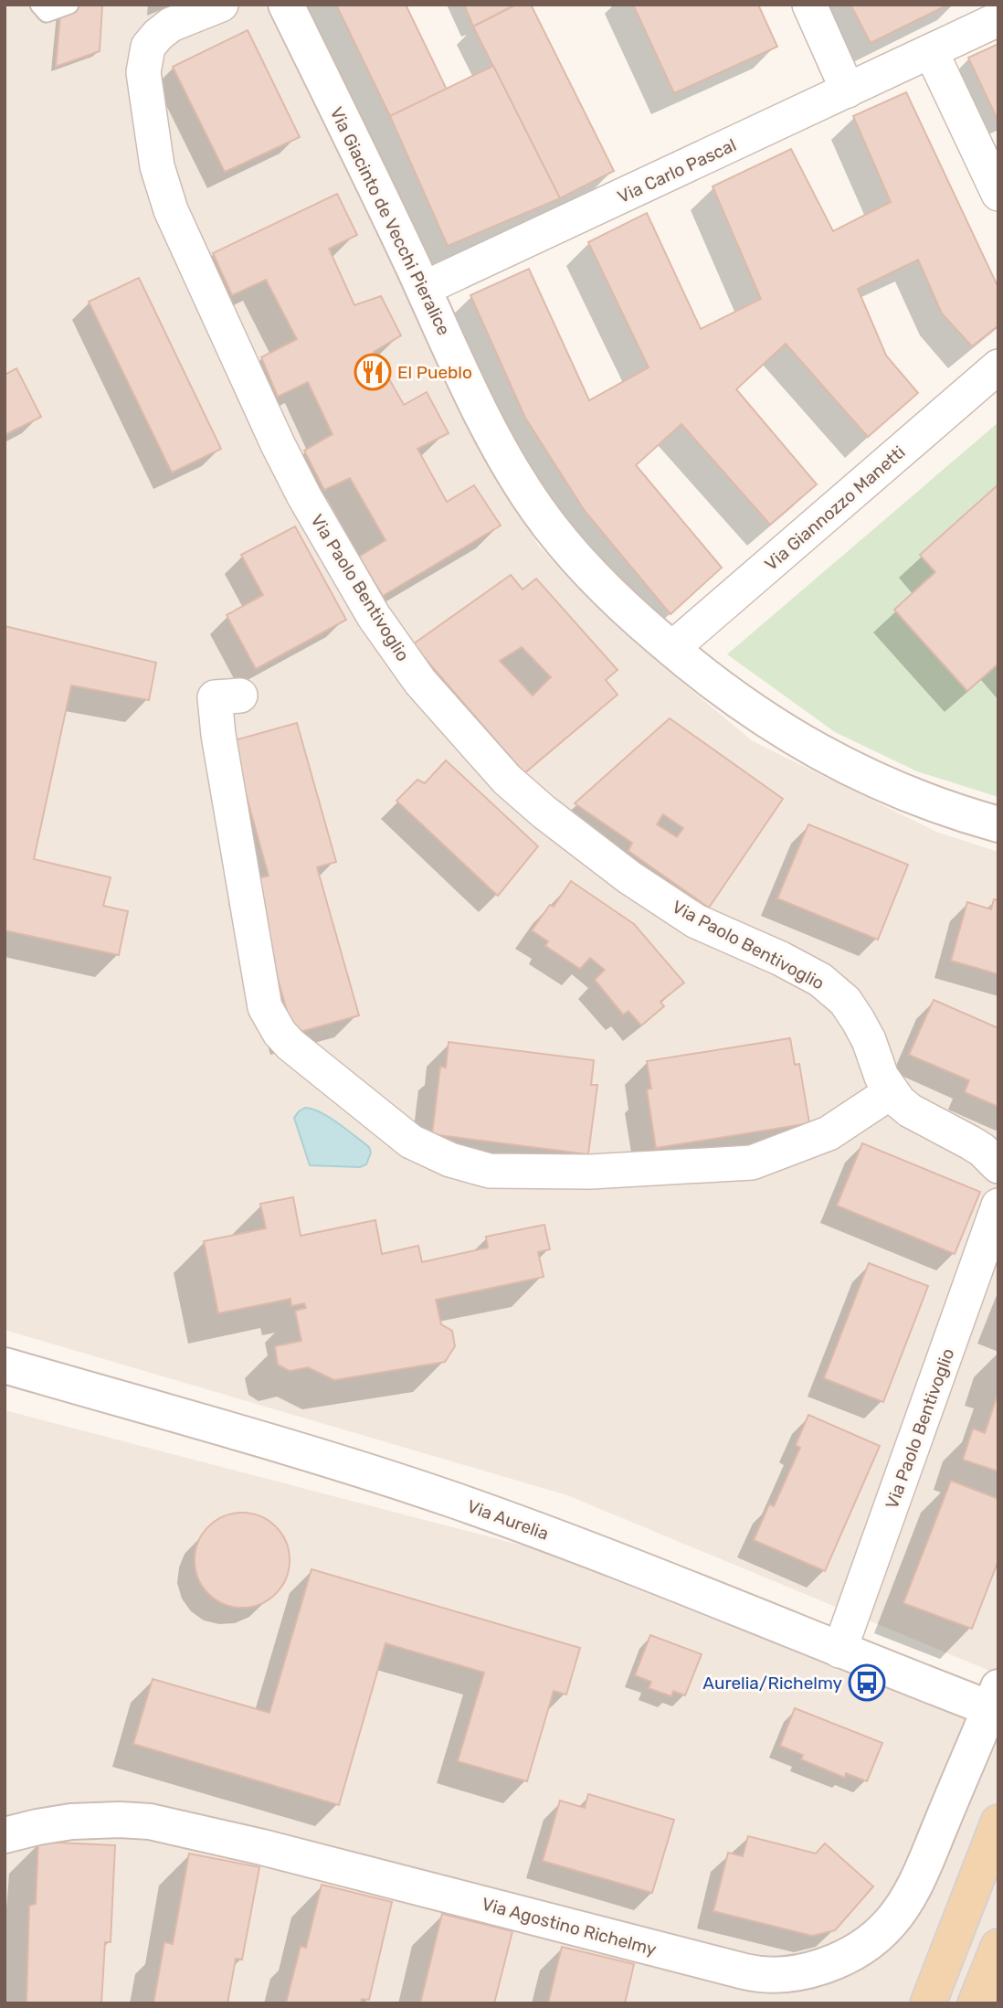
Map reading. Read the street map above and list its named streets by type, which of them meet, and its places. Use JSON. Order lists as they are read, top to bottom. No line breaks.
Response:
{"streets":{"street":["Via Carlo Pascal","Via Giacinto de Vecchi Pieralice","Via Giannozzo Manetti","Via Paolo Bentivoglio","Via Aurelia","Via Agostino Richelmy"]},"crossings":[["Via Carlo Pascal","Via Giacinto de Vecchi Pieralice"],["Via Giacinto de Vecchi Pieralice","Via Giannozzo Manetti"],["Via Paolo Bentivoglio","Via Aurelia"],["Via Aurelia","Via Agostino Richelmy"]],"places":{"restaurant":["El Pueblo"],"bus stop":["Aurelia/Richelmy"]}}
